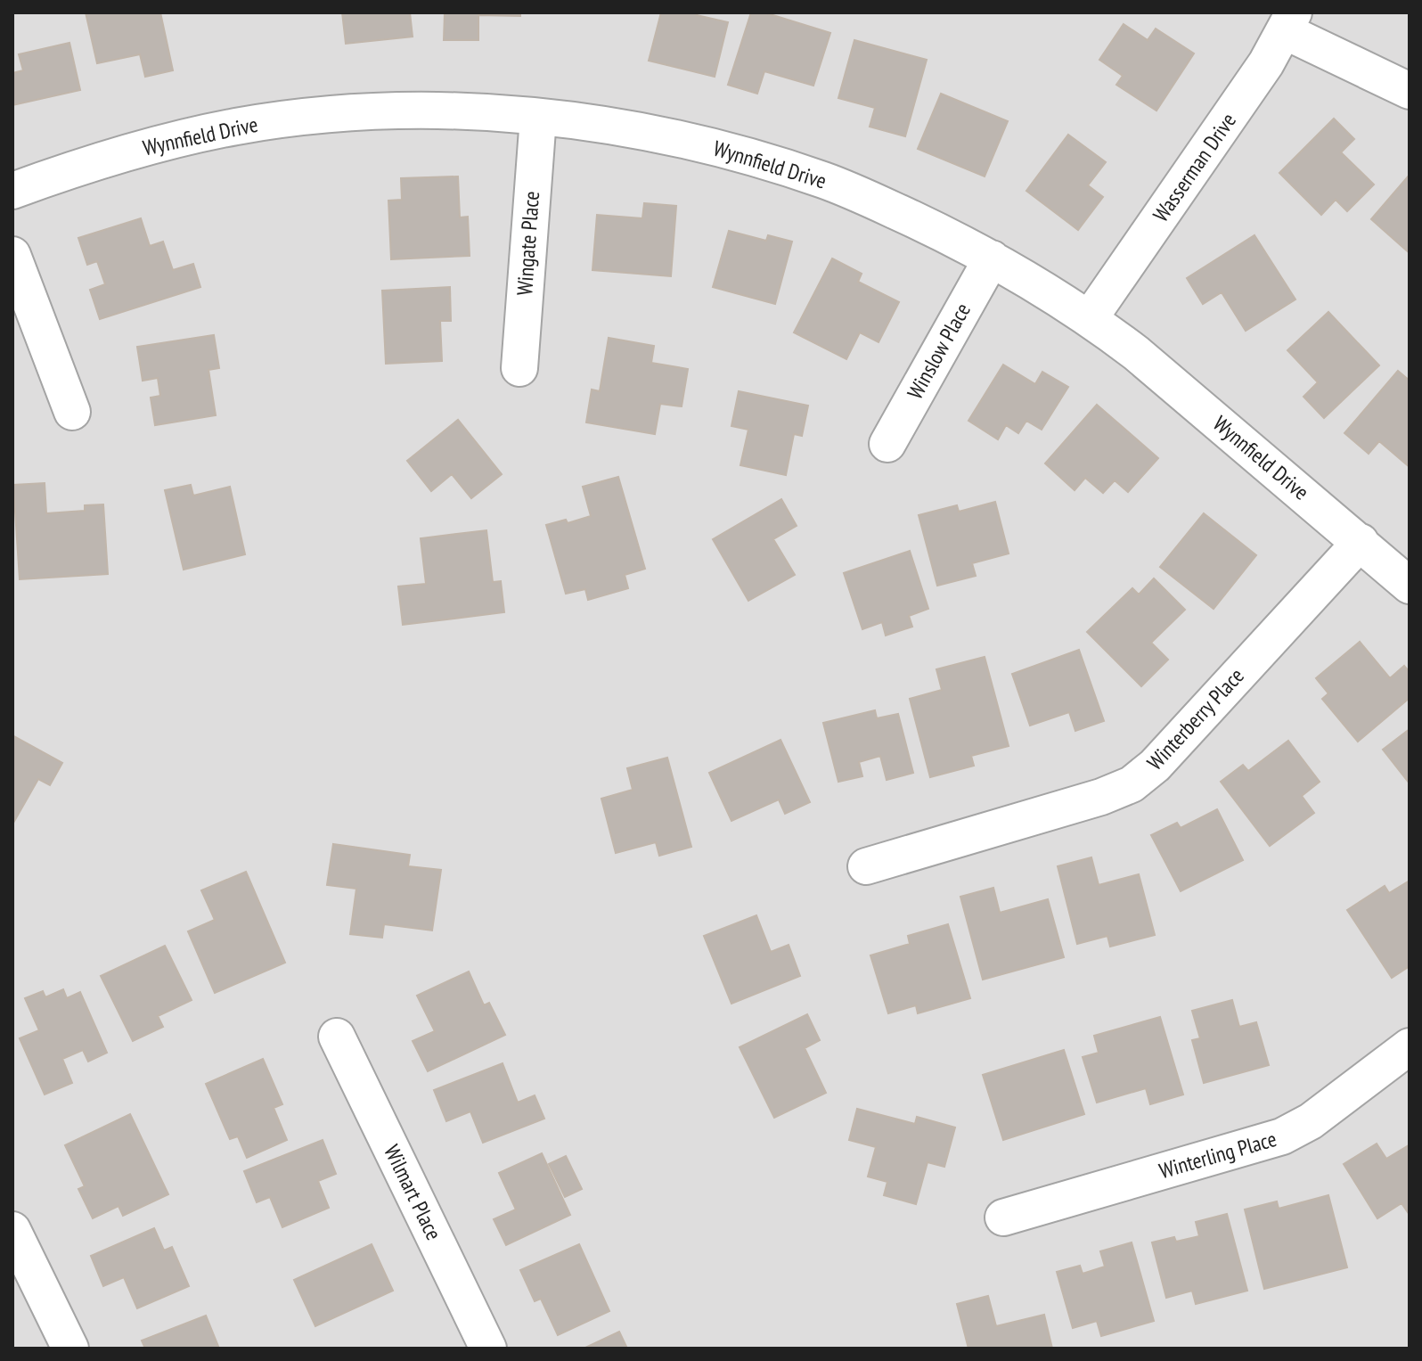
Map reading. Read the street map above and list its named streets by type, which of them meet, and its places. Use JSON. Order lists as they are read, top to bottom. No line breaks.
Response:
{"streets":{"street":["Wynnfield Drive","Wasserman Drive","Wingate Place","Winslow Place","Winterberry Place","Winterling Place","Wilmart Place"]},"crossings":[["Wynnfield Drive","Wasserman Drive"],["Wynnfield Drive","Wingate Place"],["Wynnfield Drive","Winslow Place"],["Wynnfield Drive","Winterberry Place"]]}
